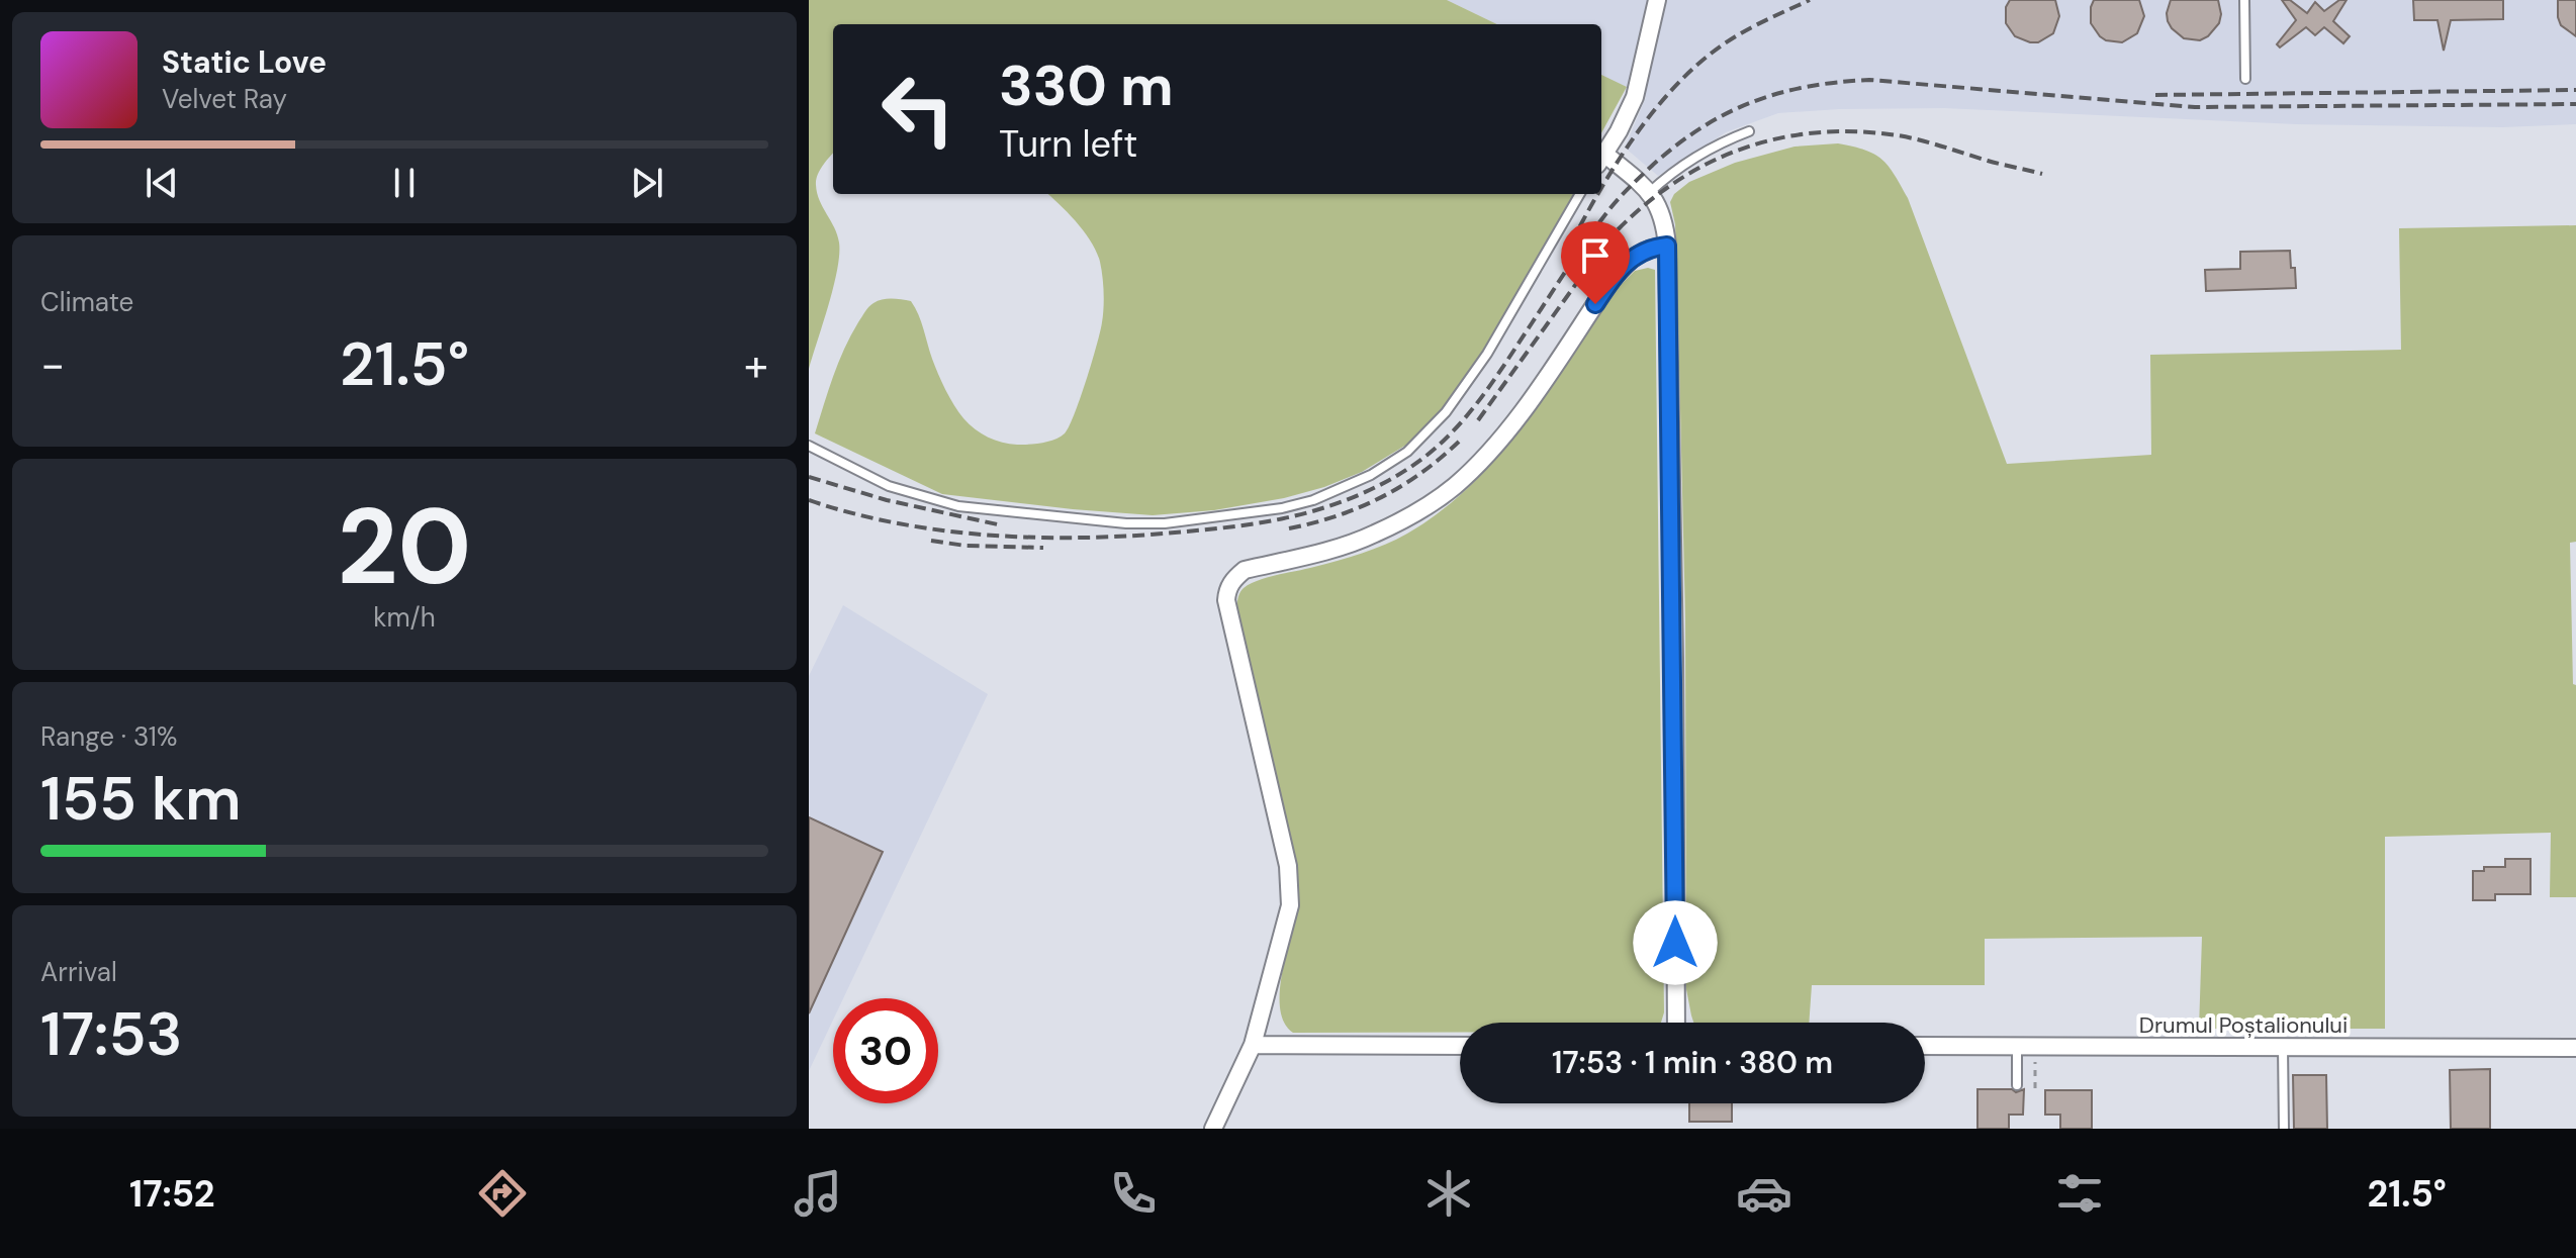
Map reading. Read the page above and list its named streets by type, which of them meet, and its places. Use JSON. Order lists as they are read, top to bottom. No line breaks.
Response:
{"streets":{"street":["Drumul Poștalionului"]},"page":{"turn":["330 m","Turn left"],"song":["Static Love","Velvet Ray"],"tile":["Climate",["20","km/h"],["Range · 31%","155 km"],["Arrival","17:53"]],"heat":["−","21.5°","+"],"limit":"30","trip":"17:53 · 1 min · 380 m","tabs":["17:52","21.5°"]}}
